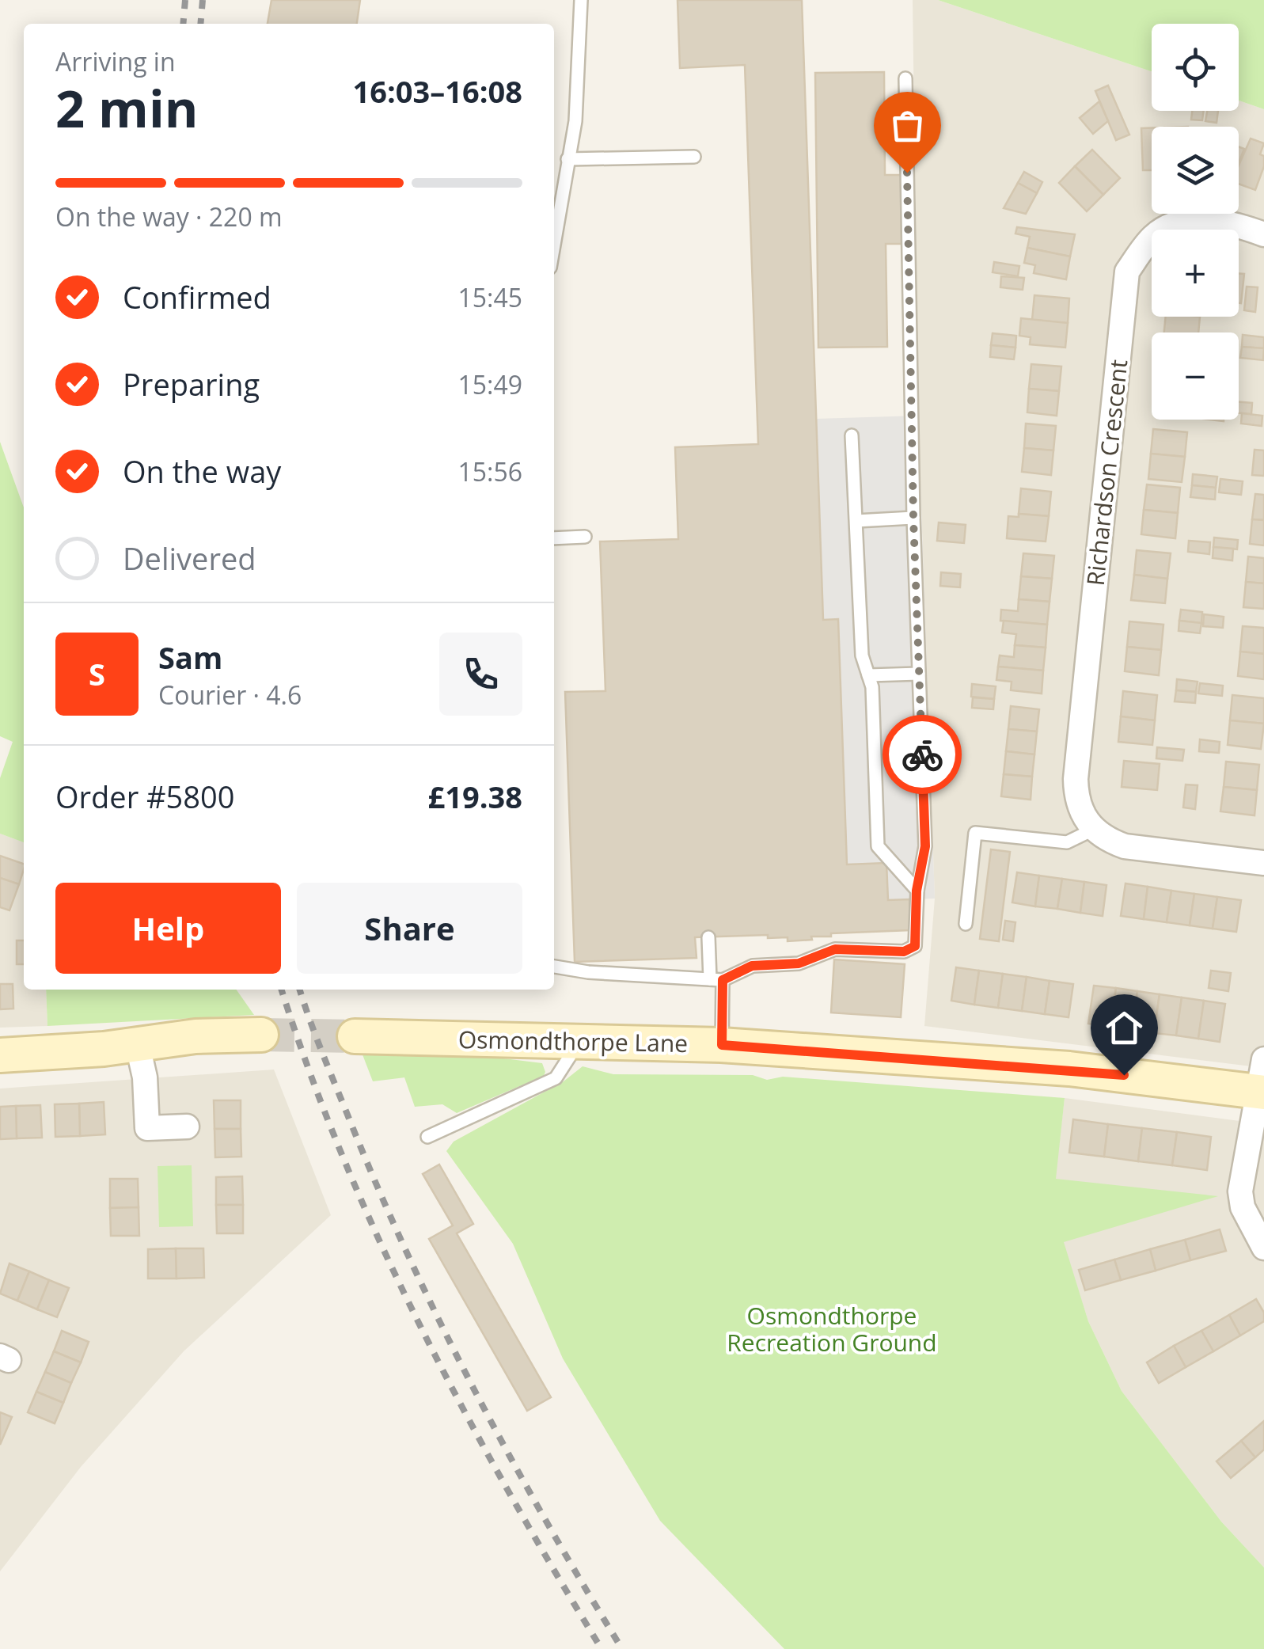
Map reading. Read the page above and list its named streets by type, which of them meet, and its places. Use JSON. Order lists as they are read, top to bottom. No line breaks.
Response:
{"streets":{"street":["Richardson Crescent","Osmondthorpe Lane"]},"parks":["Osmondthorpe Recreation Ground"],"page":{"map_buttons":["+","−"],"heading":["2 min","Arriving in","16:03–16:08"],"panel":["Sam","Courier · 4.6","Order #5800","£19.38"],"bar":"On the way · 220 m","list":[["Confirmed","15:45"],["Preparing","15:49"],["On the way","15:56"],"Delivered"],"round":"S","buttons":["Help","Share"]}}
